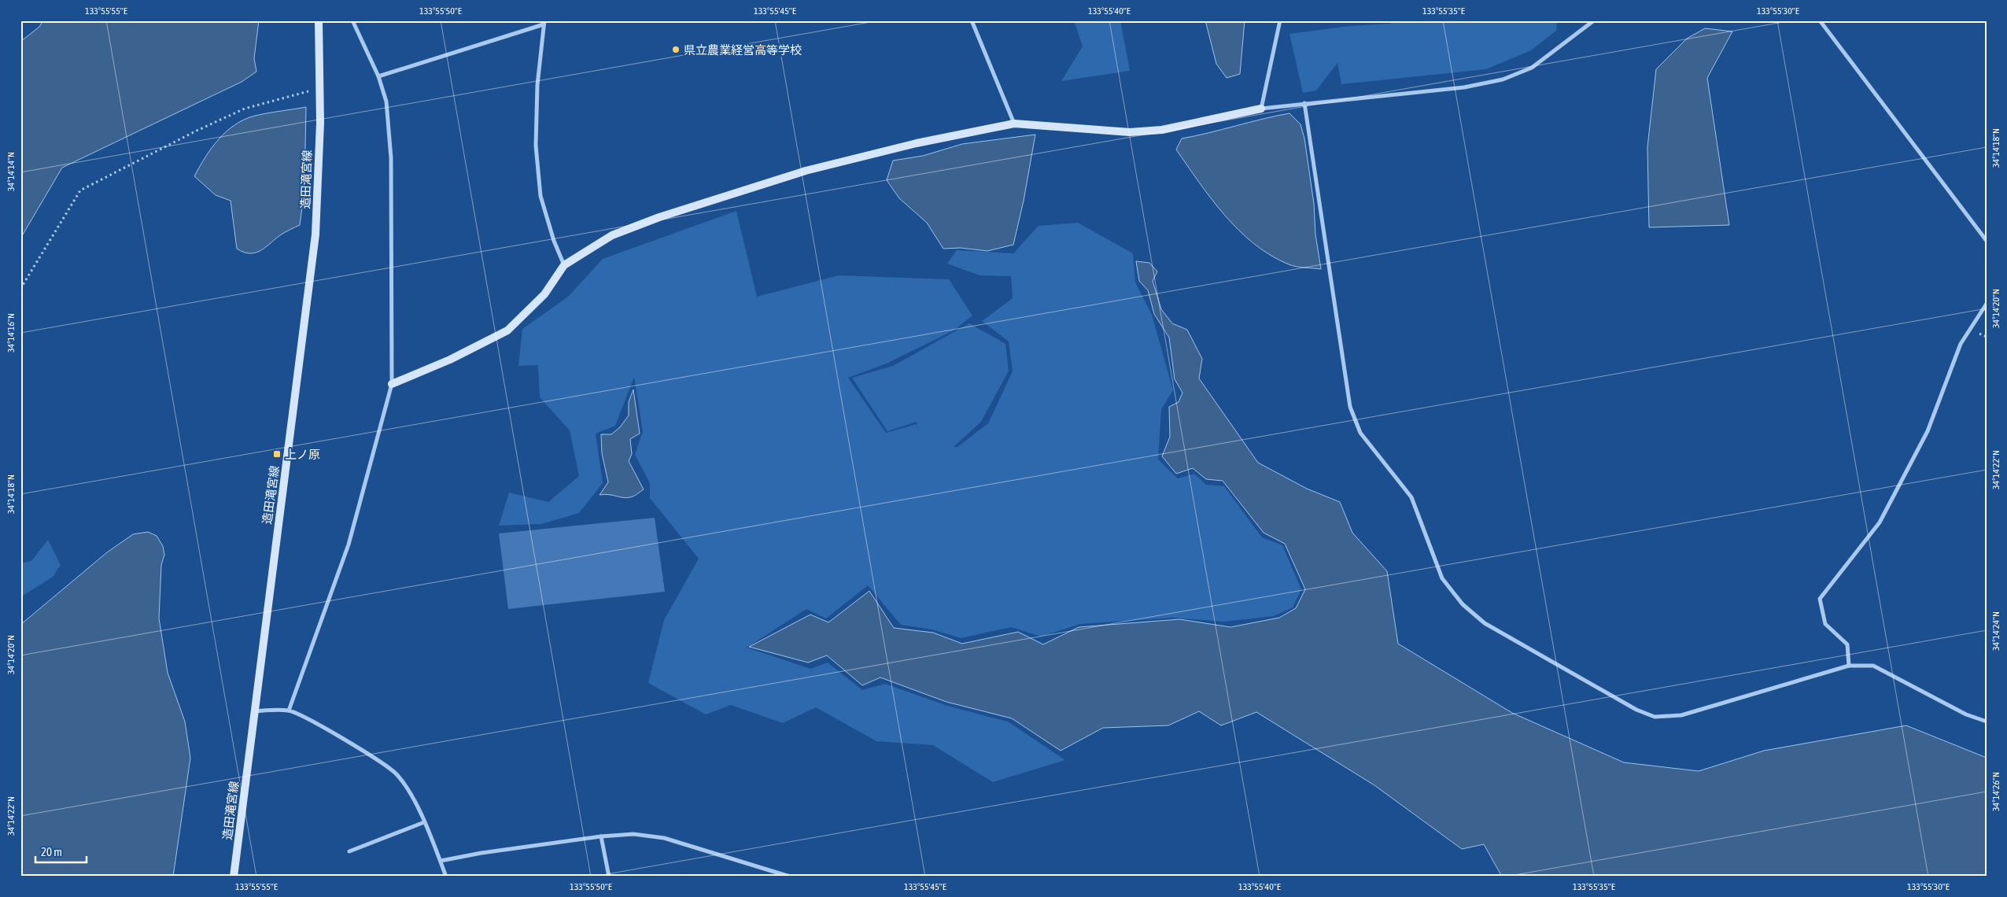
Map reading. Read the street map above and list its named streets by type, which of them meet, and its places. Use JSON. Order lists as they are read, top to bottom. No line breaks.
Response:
{"streets":{"street":["造田滝宮線"]},"places":{"other":["県立農業経営高等学校"],"transit":["上ノ原"]},"scale_bar":"20 m","coordinates":["133°55'55\"E","133°55'50\"E","133°55'45\"E","133°55'40\"E","133°55'35\"E","133°55'30\"E","34°14'18\"N","34°14'14\"N","34°14'20\"N","34°14'16\"N","34°14'22\"N","34°14'24\"N","34°14'26\"N"]}
